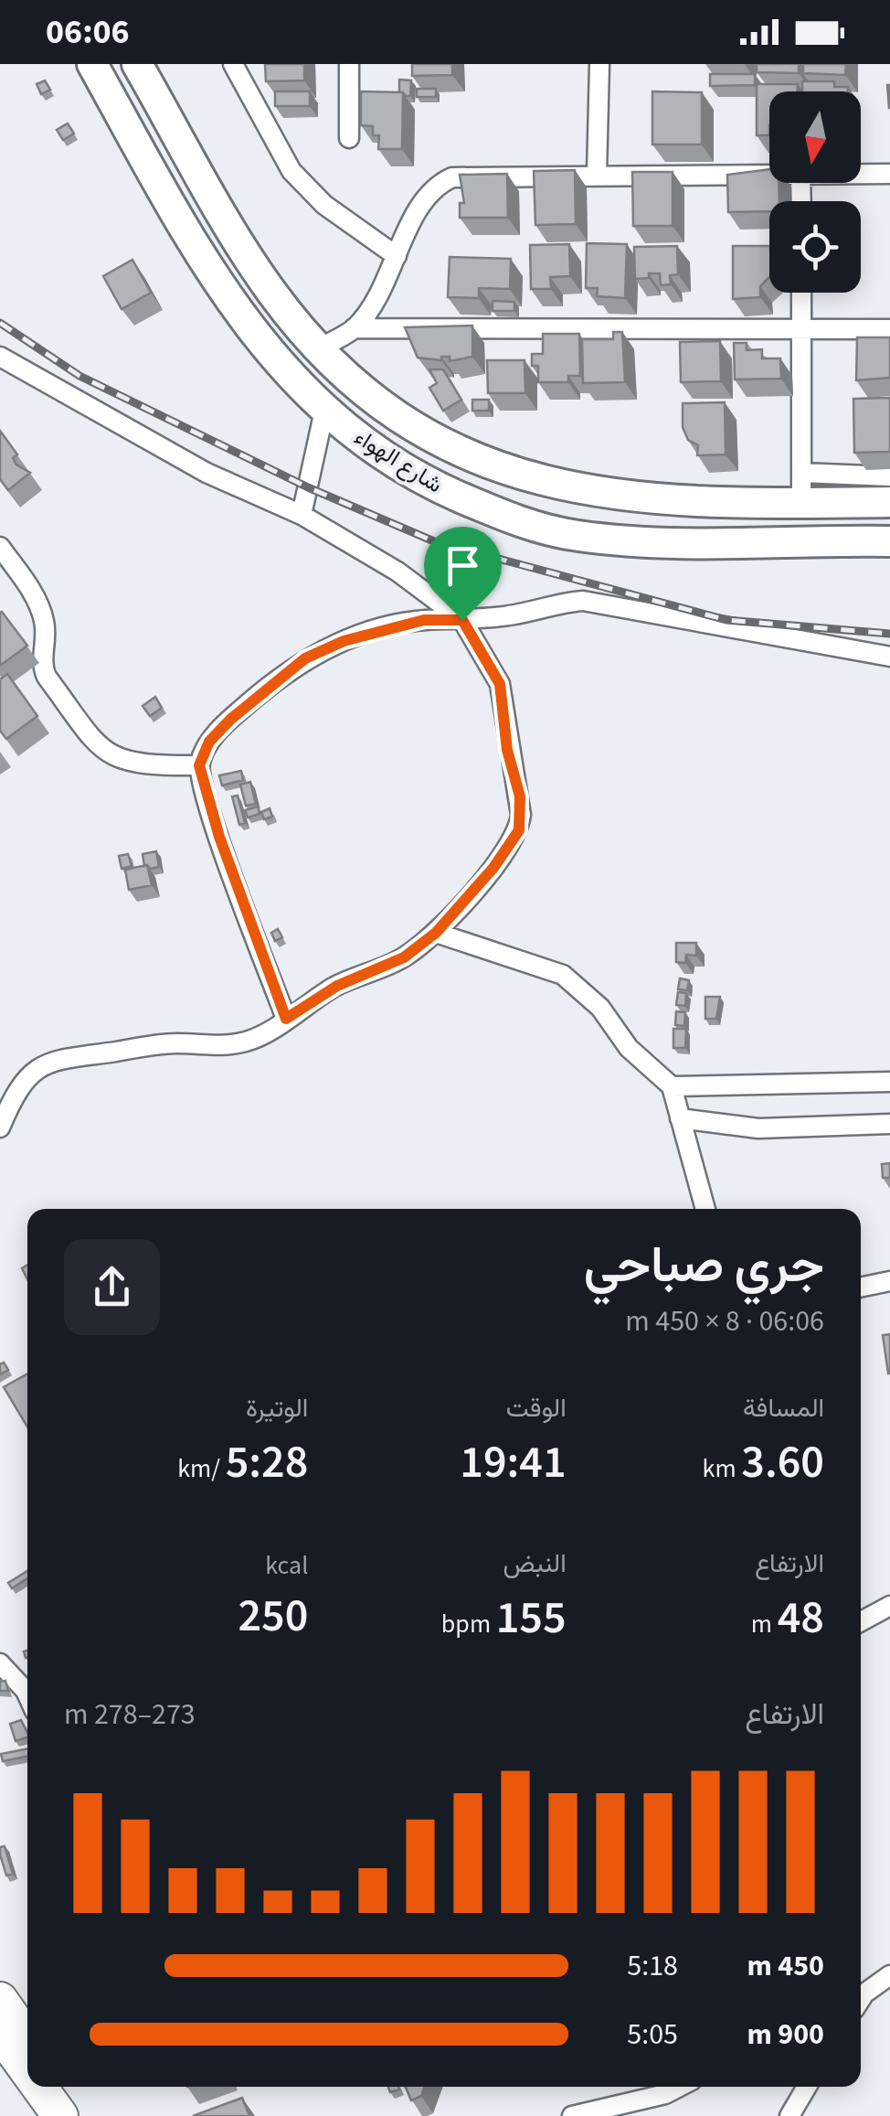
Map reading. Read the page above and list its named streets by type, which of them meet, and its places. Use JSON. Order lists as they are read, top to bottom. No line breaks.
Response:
{"streets":{"main road":["شارع الهواء"]},"north":"bottom","page":{"status":"06:06","heading":["جري صباحي","06:06 · 8 × 450 m"],"stats":[["المسافة","3.60 km"],["الوقت","19:41"],["الوتيرة","5:28 /km"],["الارتفاع","48 m"],["النبض","155 bpm"],["kcal","250"]],"chart":["الارتفاع","273–278 m"],"list":[{"name":"450 m","note":"5:18"},{"name":"900 m","note":"5:05"}]}}
